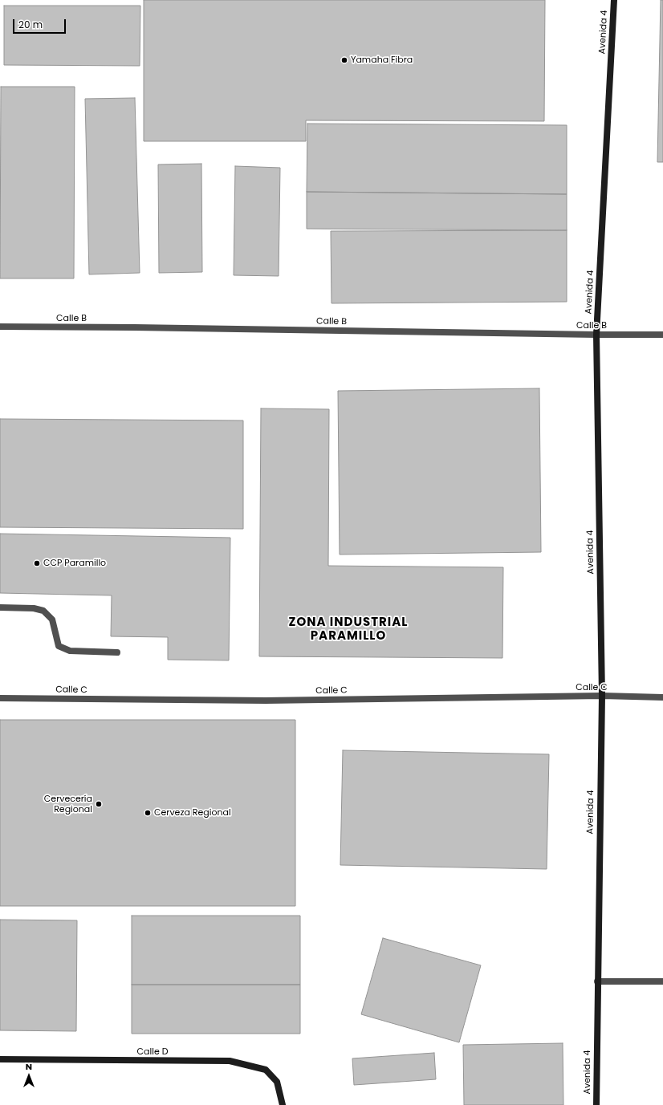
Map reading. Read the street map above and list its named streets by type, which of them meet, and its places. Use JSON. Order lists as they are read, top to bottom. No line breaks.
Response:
{"streets":{"main road":["Avenida 4","Calle D"],"street":["Calle B","Calle C"]},"crossings":[["Avenida 4","Calle B"],["Avenida 4","Calle C"]],"districts":["ZONA INDUSTRIAL PARAMILLO"],"places":["Yamaha Fibra","CCP Paramillo","Cervecería Regional","Cerveza Regional"],"scale_bar":"20 m","north":"top"}
